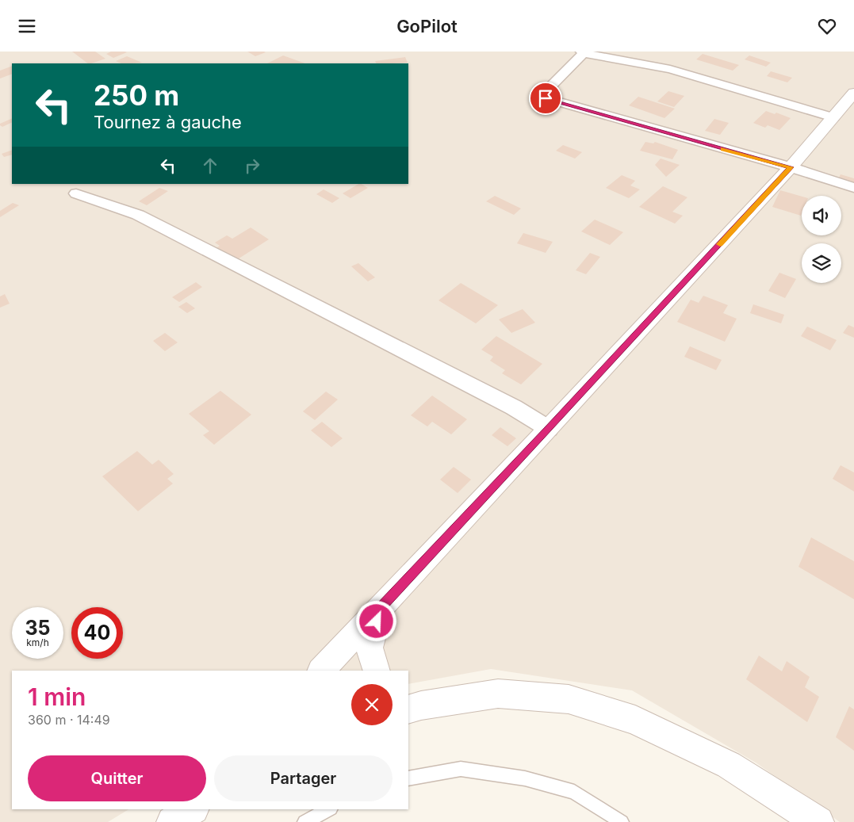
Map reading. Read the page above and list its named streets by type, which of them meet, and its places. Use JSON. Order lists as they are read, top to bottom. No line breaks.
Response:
{"page":{"header":"GoPilot","turn":["250 m","Tournez à gauche"],"speed":"35 km/h","limit":"40","heading":["1 min","360 m · 14:49"],"buttons":["Quitter","Partager"]}}
